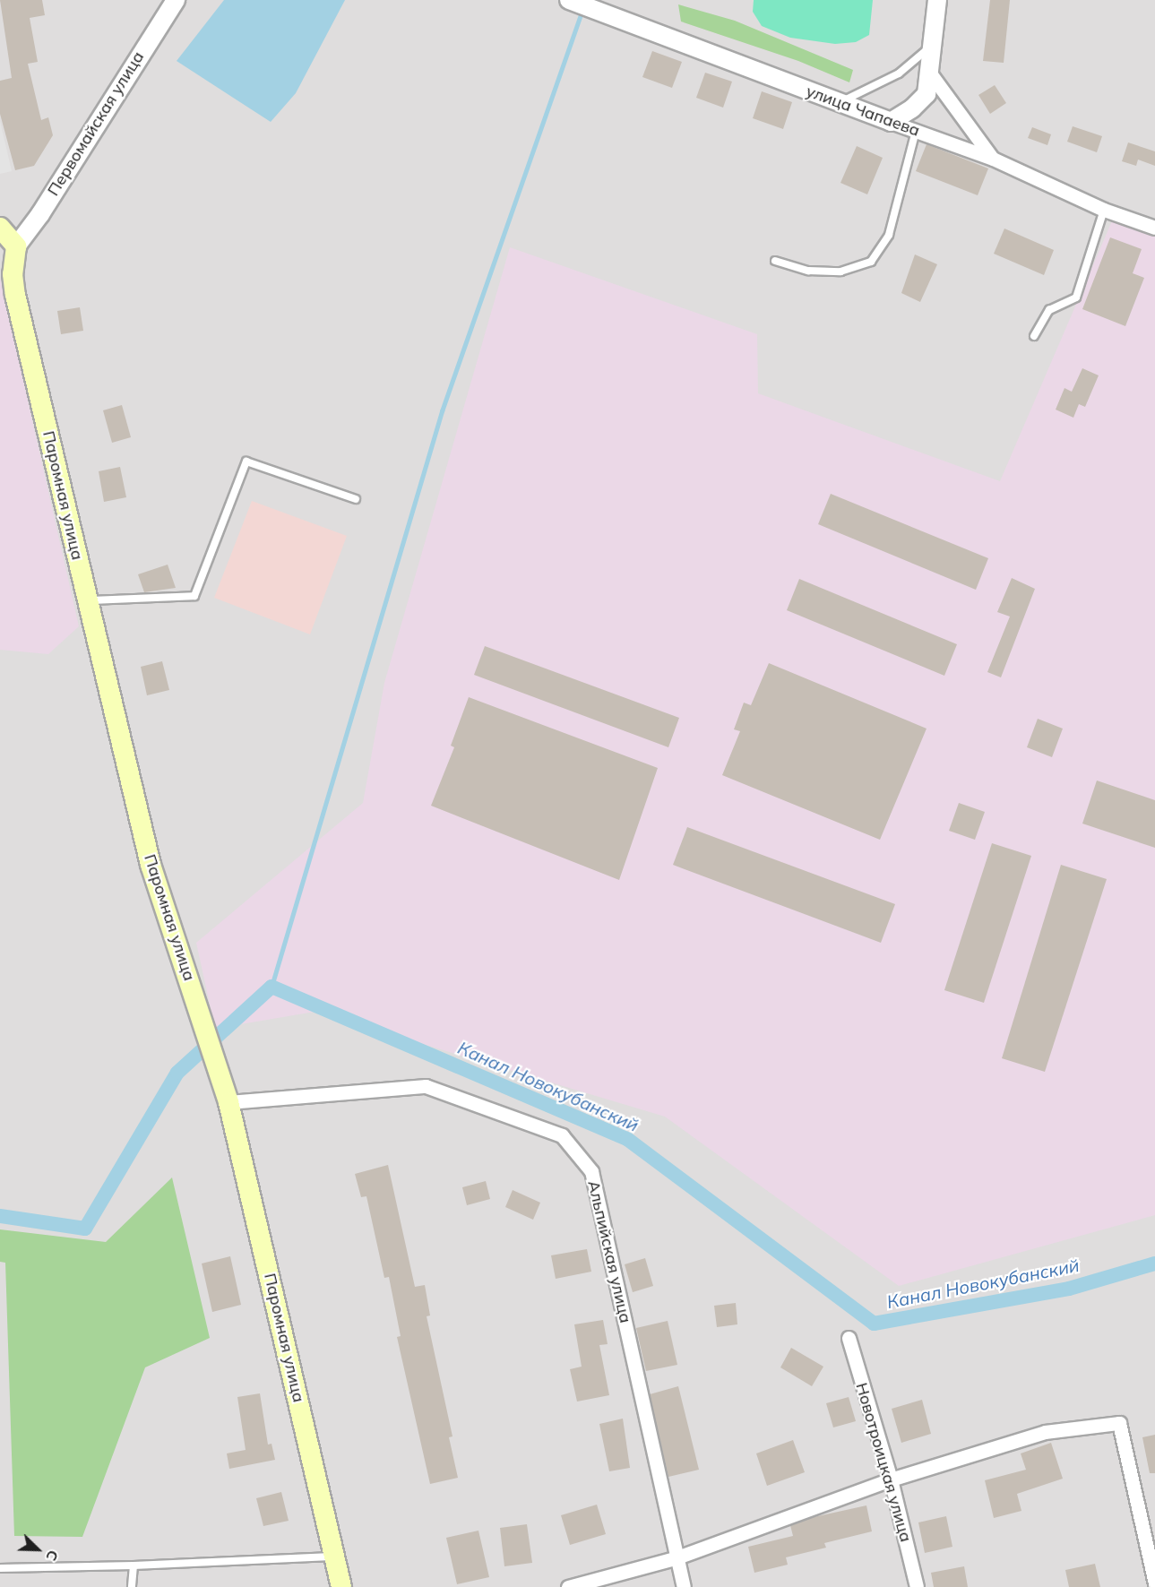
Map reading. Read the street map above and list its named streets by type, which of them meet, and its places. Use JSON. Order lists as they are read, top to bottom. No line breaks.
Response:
{"streets":{"main road":["Паромная улица"],"street":["улица Чапаева","Первомайская улица","Альпийская улица","Новотроицкая улица"]},"crossings":[["Первомайская улица","Паромная улица"],["Паромная улица","Альпийская улица"]],"water":["Канал Новокубанский"],"north":"bottom right"}
